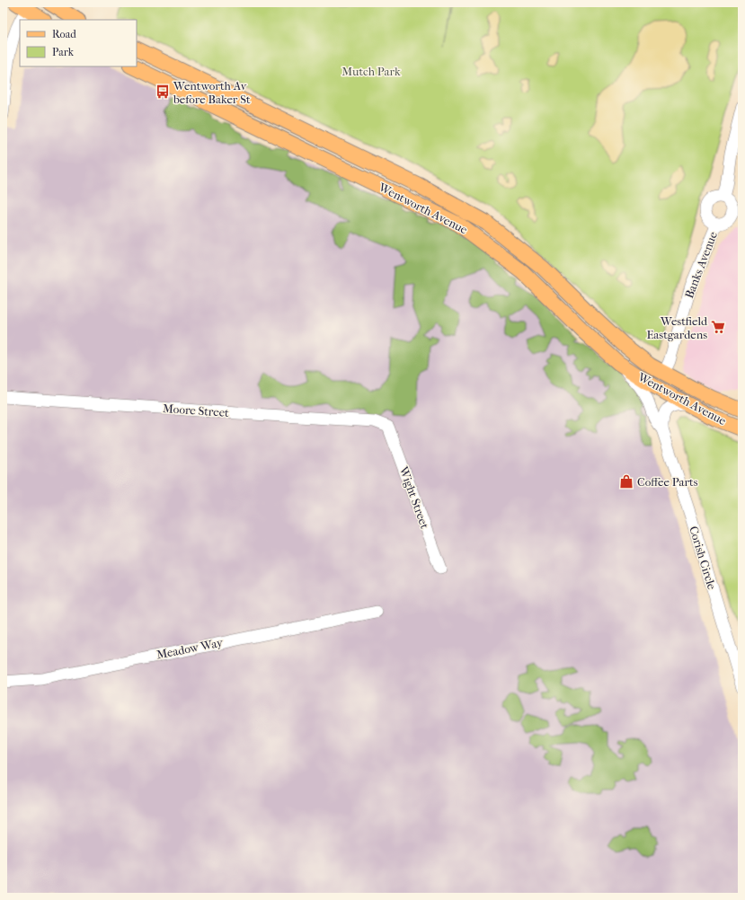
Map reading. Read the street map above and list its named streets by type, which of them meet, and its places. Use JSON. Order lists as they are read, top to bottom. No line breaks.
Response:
{"streets":{"main road":["Wentworth Avenue","Banks Avenue"],"street":["Moore Street","Wight Street","Corish Circle","Meadow Way"]},"crossings":[["Wentworth Avenue","Banks Avenue"],["Wentworth Avenue","Corish Circle"],["Moore Street","Wight Street"]],"parks":["Mutch Park"],"places":{"bus stop":["Wentworth Av before Baker St"],"supermarket":["Westfield Eastgardens"],"shop":["Coffee Parts"]},"legend":["Road","Park"]}
